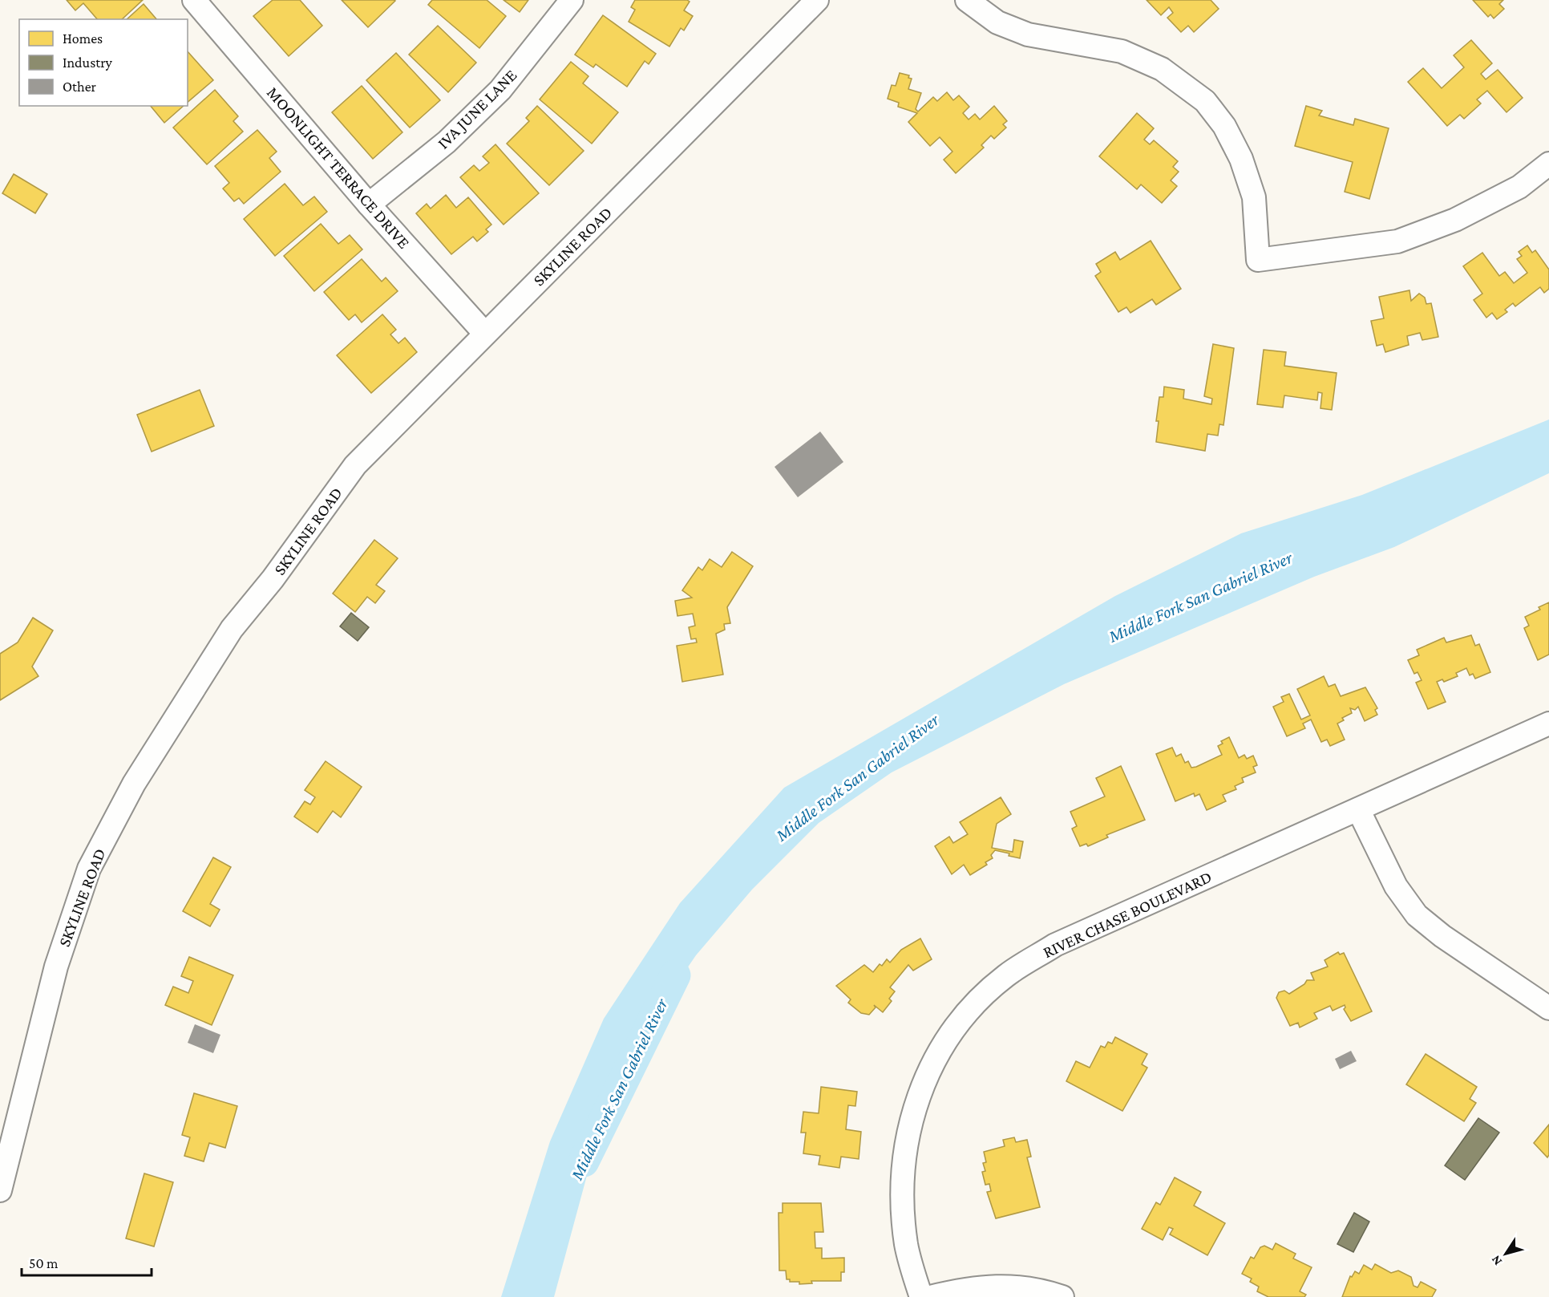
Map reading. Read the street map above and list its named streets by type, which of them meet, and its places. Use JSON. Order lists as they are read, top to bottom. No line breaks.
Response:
{"streets":{"street":["IVA JUNE LANE","MOONLIGHT TERRACE DRIVE","SKYLINE ROAD","RIVER CHASE BOULEVARD"]},"crossings":[["IVA JUNE LANE","MOONLIGHT TERRACE DRIVE"],["MOONLIGHT TERRACE DRIVE","SKYLINE ROAD"]],"water":["Middle Fork San Gabriel River"],"legend":["Homes","Industry","Other"],"scale_bar":"50 m","north":"bottom left"}
